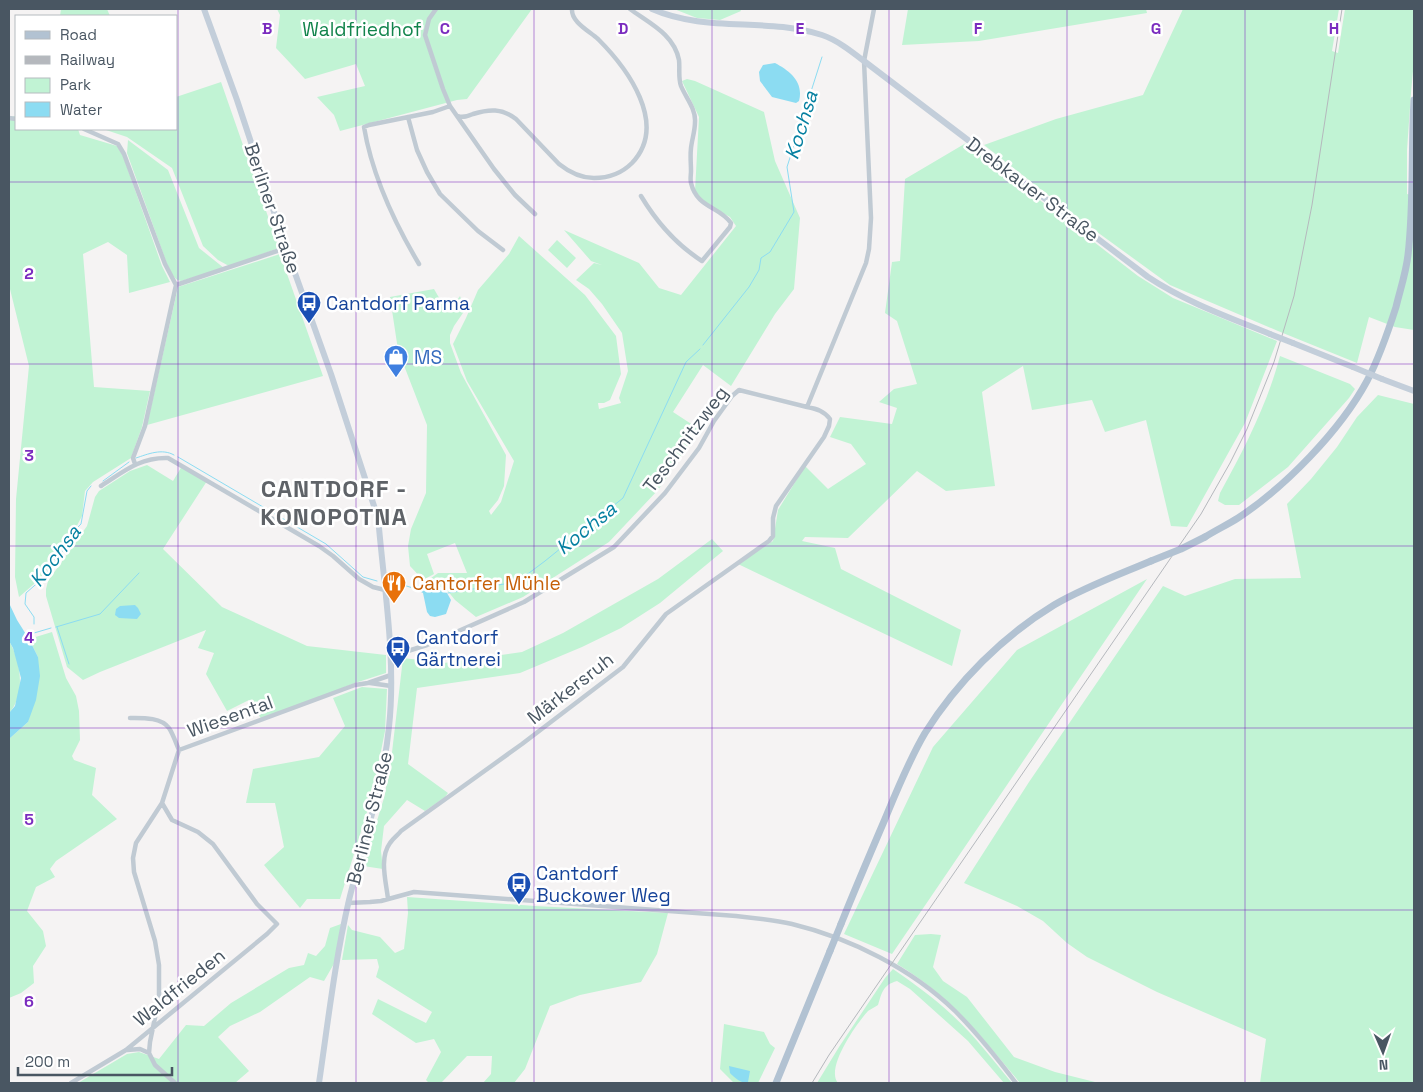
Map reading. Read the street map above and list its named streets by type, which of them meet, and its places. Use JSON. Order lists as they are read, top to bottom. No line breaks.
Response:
{"streets":{"main road":["Drebkauer Straße","Berliner Straße"],"street":["Teschnitzweg","Märkersruh","Wiesental","Waldfrieden"]},"crossings":[["Berliner Straße","Teschnitzweg"],["Berliner Straße","Wiesental"],["Teschnitzweg","Märkersruh"],["Wiesental","Waldfrieden"]],"districts":["CANTDORF - KONOPOTNA"],"water":["Kochsa"],"parks":["Waldfriedhof"],"places":{"bus stop":["Cantdorf Parma","Cantdorf Gärtnerei","Cantdorf Buckower Weg"],"shop":["MS"],"restaurant":["Cantorfer Mühle"]},"legend":["Road","Railway","Park","Water"],"scale_bar":"200 m","north":"bottom","grid":{"columns":["B","C","D","E","F","G","H"],"rows":["2","3","4","5","6"]}}
